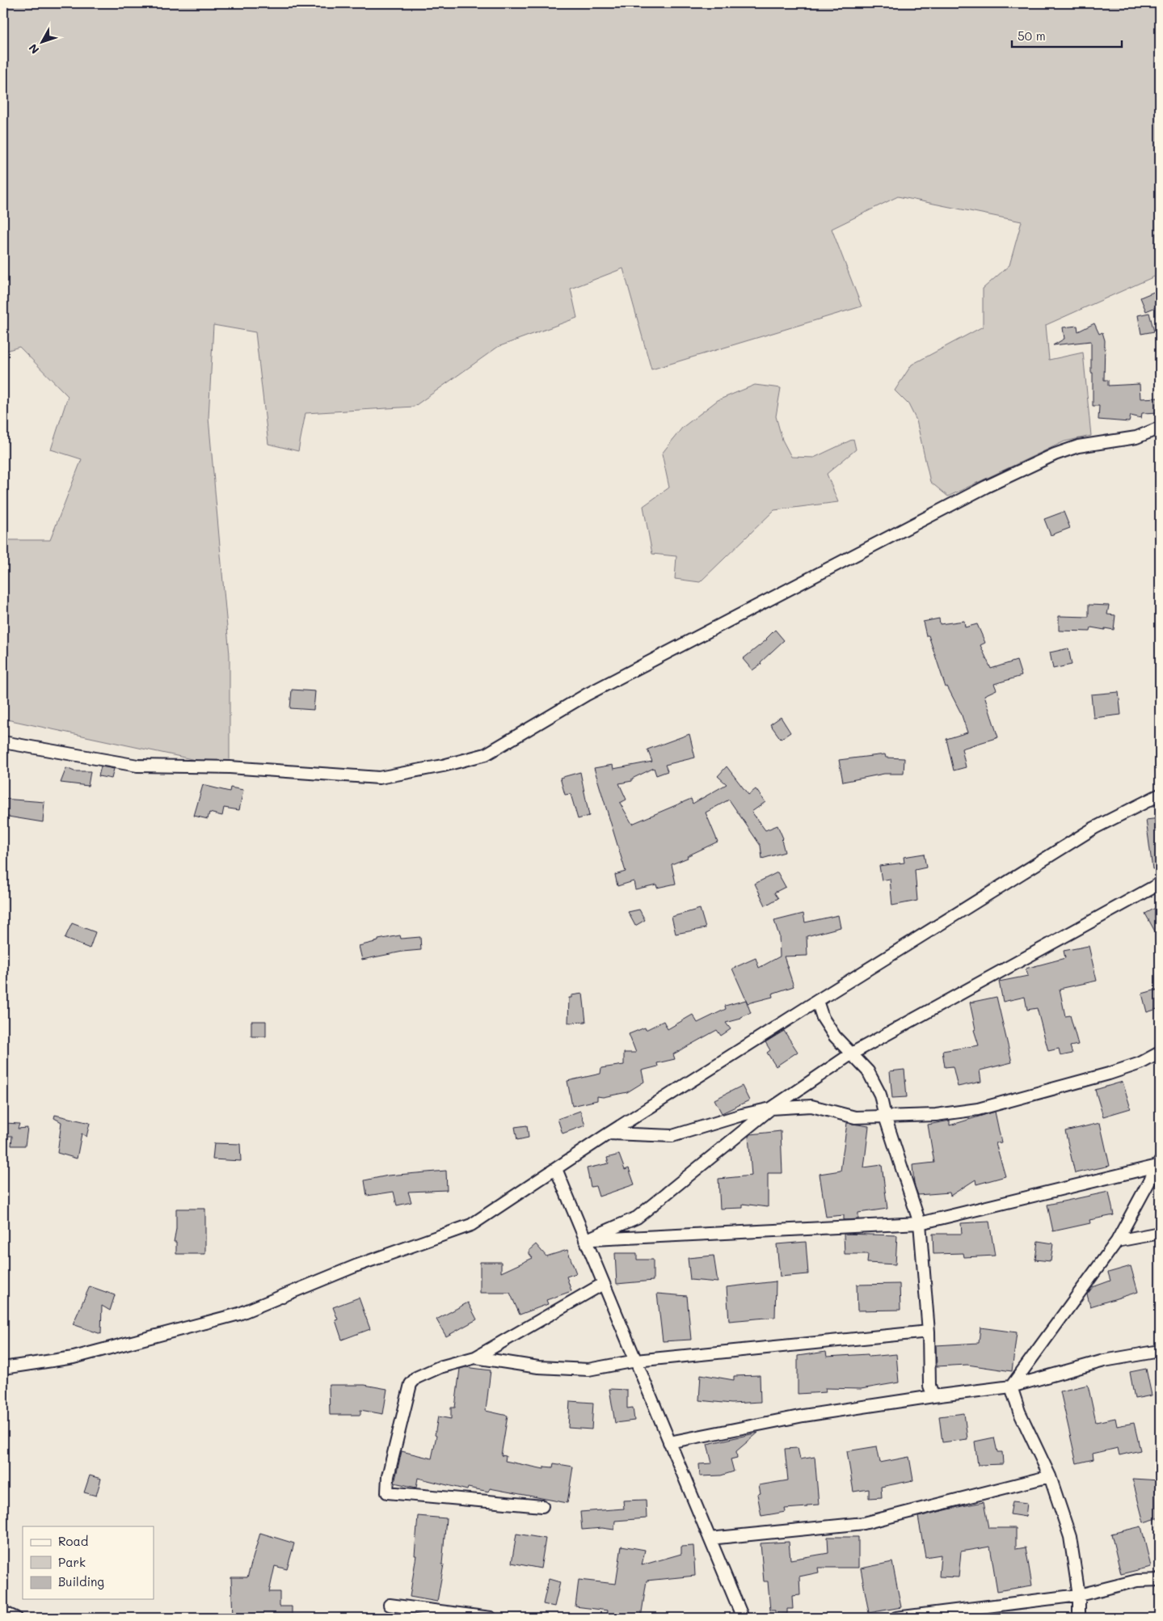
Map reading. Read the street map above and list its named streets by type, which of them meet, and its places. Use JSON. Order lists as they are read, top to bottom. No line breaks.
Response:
{"legend":["Road","Park","Building"],"scale_bar":"50 m","north":"bottom left"}
